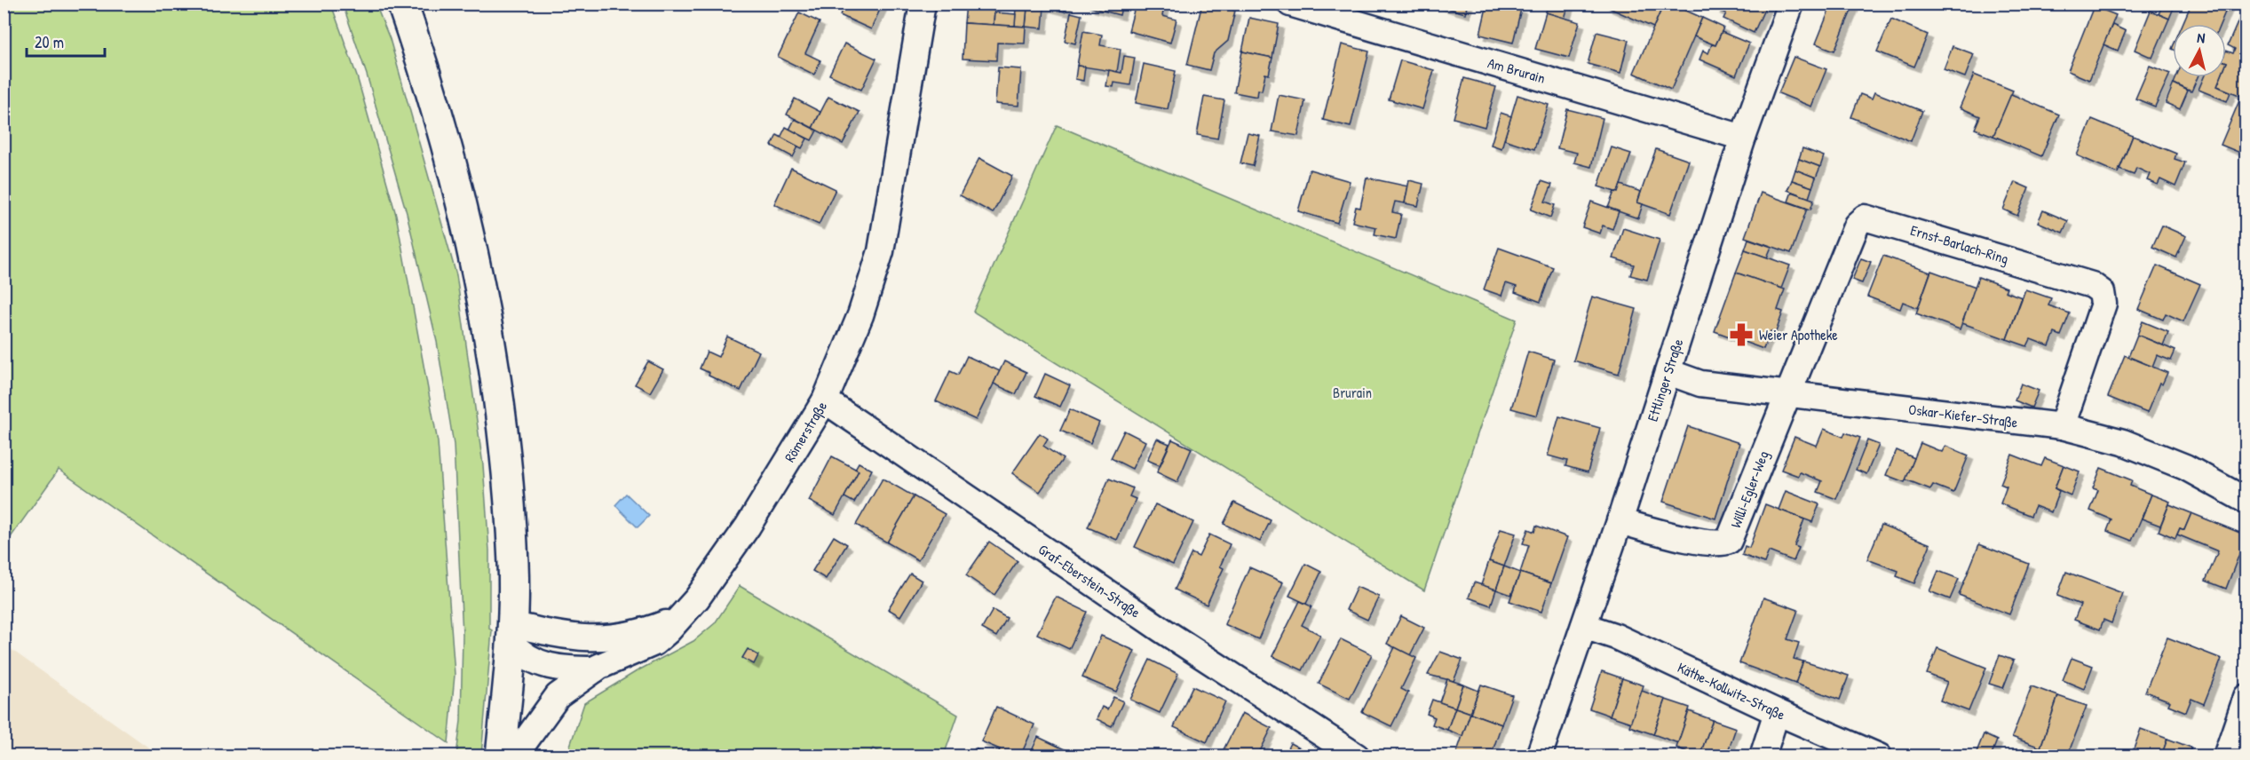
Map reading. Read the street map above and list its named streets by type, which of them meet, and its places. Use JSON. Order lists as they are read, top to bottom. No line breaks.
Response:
{"streets":{"street":["Am Brurain","Ernst-Barlach-Ring","Ettlinger Straße","Oskar-Kiefer-Straße","Römerstraße","Willi-Egler-Weg","Graf-Eberstein-Straße","Käthe-Kollwitz-Straße"]},"crossings":[["Am Brurain","Ettlinger Straße"],["Ernst-Barlach-Ring","Oskar-Kiefer-Straße"],["Ernst-Barlach-Ring","Willi-Egler-Weg"],["Ettlinger Straße","Oskar-Kiefer-Straße"],["Ettlinger Straße","Willi-Egler-Weg"],["Ettlinger Straße","Käthe-Kollwitz-Straße"],["Oskar-Kiefer-Straße","Willi-Egler-Weg"],["Römerstraße","Graf-Eberstein-Straße"]],"parks":["Brurain"],"places":{"pharmacy":["Weier Apotheke"]},"scale_bar":"20 m","north":"top"}
